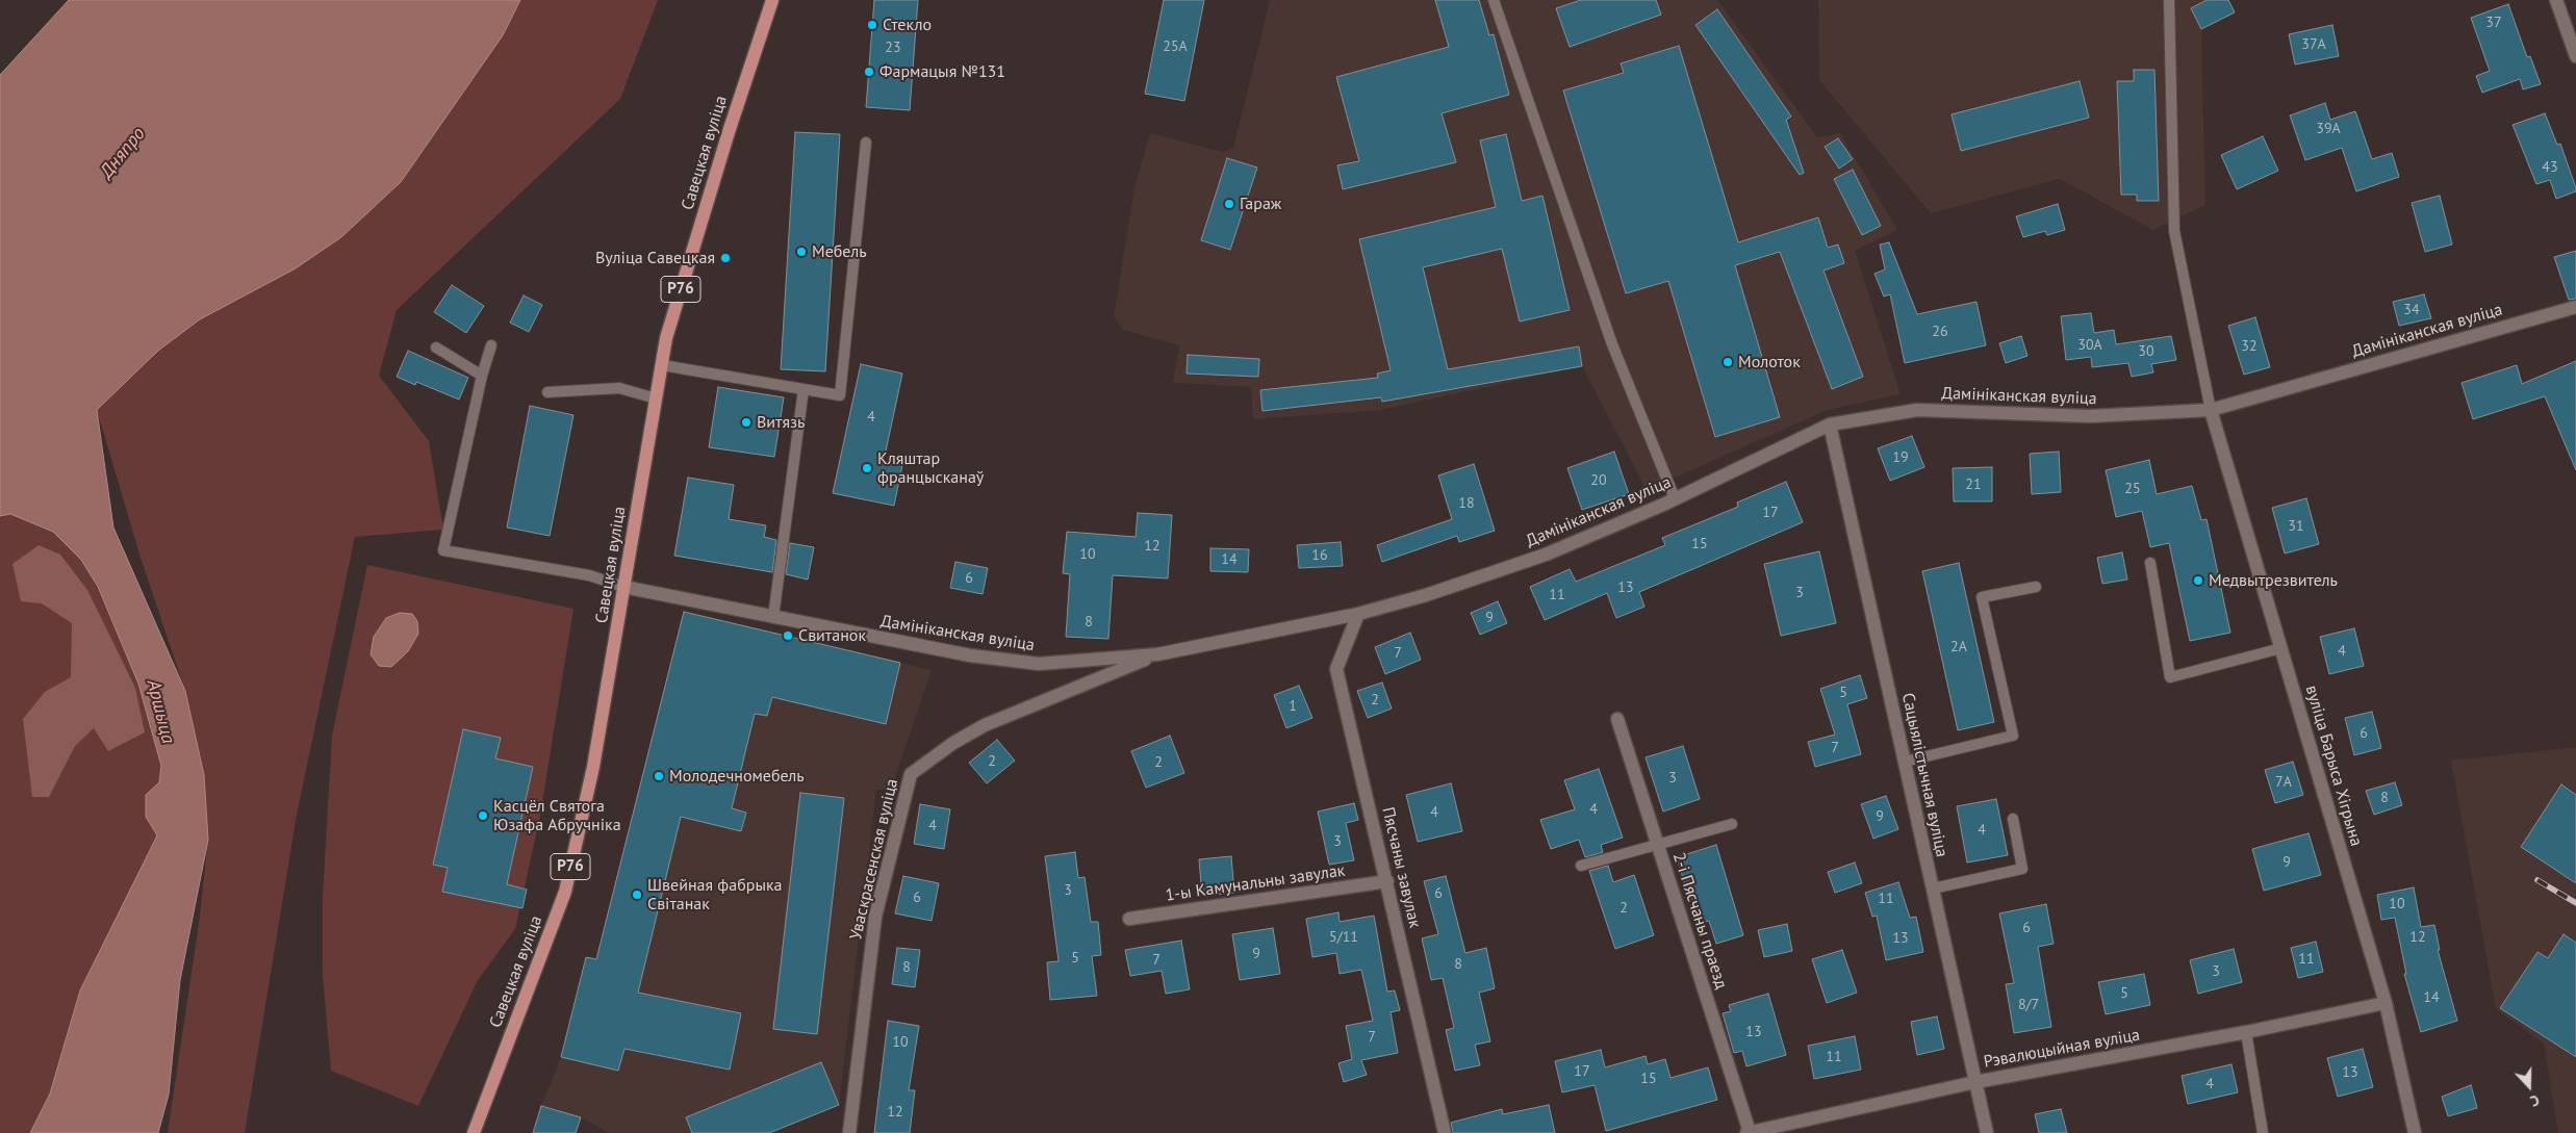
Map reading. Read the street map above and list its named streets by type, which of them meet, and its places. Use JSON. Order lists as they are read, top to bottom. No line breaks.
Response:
{"streets":{"main road":["Савецкая вуліца","Р76"],"street":["Дамініканская вуліца","вуліца Барыса Хігрына","Сацыялістычная вуліца","Уваскрасенская вуліца","Пясчаны завулак","1-ы Камунальны завулак","2-і Пясчаны праезд","Рэвалюцыйная вуліца"]},"crossings":[["Савецкая вуліца","Дамініканская вуліца"],["Дамініканская вуліца","вуліца Барыса Хігрына"],["Дамініканская вуліца","Сацыялістычная вуліца"],["Дамініканская вуліца","Уваскрасенская вуліца"],["Дамініканская вуліца","Пясчаны завулак"],["вуліца Барыса Хігрына","Рэвалюцыйная вуліца"],["Сацыялістычная вуліца","Рэвалюцыйная вуліца"],["Пясчаны завулак","1-ы Камунальны завулак"],["2-і Пясчаны праезд","Рэвалюцыйная вуліца"]],"water":["Дняпро","Аршыца"],"places":["Стекло","Фармацыя №131","Гараж","Мебель","Вуліца Савецкая","Молоток","Витязь","Кляштар францысканаў","Медвытрезвитель","Свитанок","Молодечномебель","Касцёл Святога Юзафа Абручніка","Швейная фабрыка Світанак"],"house_numbers":["37","37А","25А","23","39А","43","34","26","30А","32","30","4","19","20","21","25","18","17","31","15","12","10","16","14","6","13","3","11","9","8","2А","4","7","5","2","1","6","7","2","2","3","7А","8","4","4","9","4","4","3","9","3","6","6","11","10","2","6","5/11","12","13","9","5","11","7","8","8","3","5","14","8/7","13","7","10","11","17","13","15","4","12"],"north":"bottom"}
